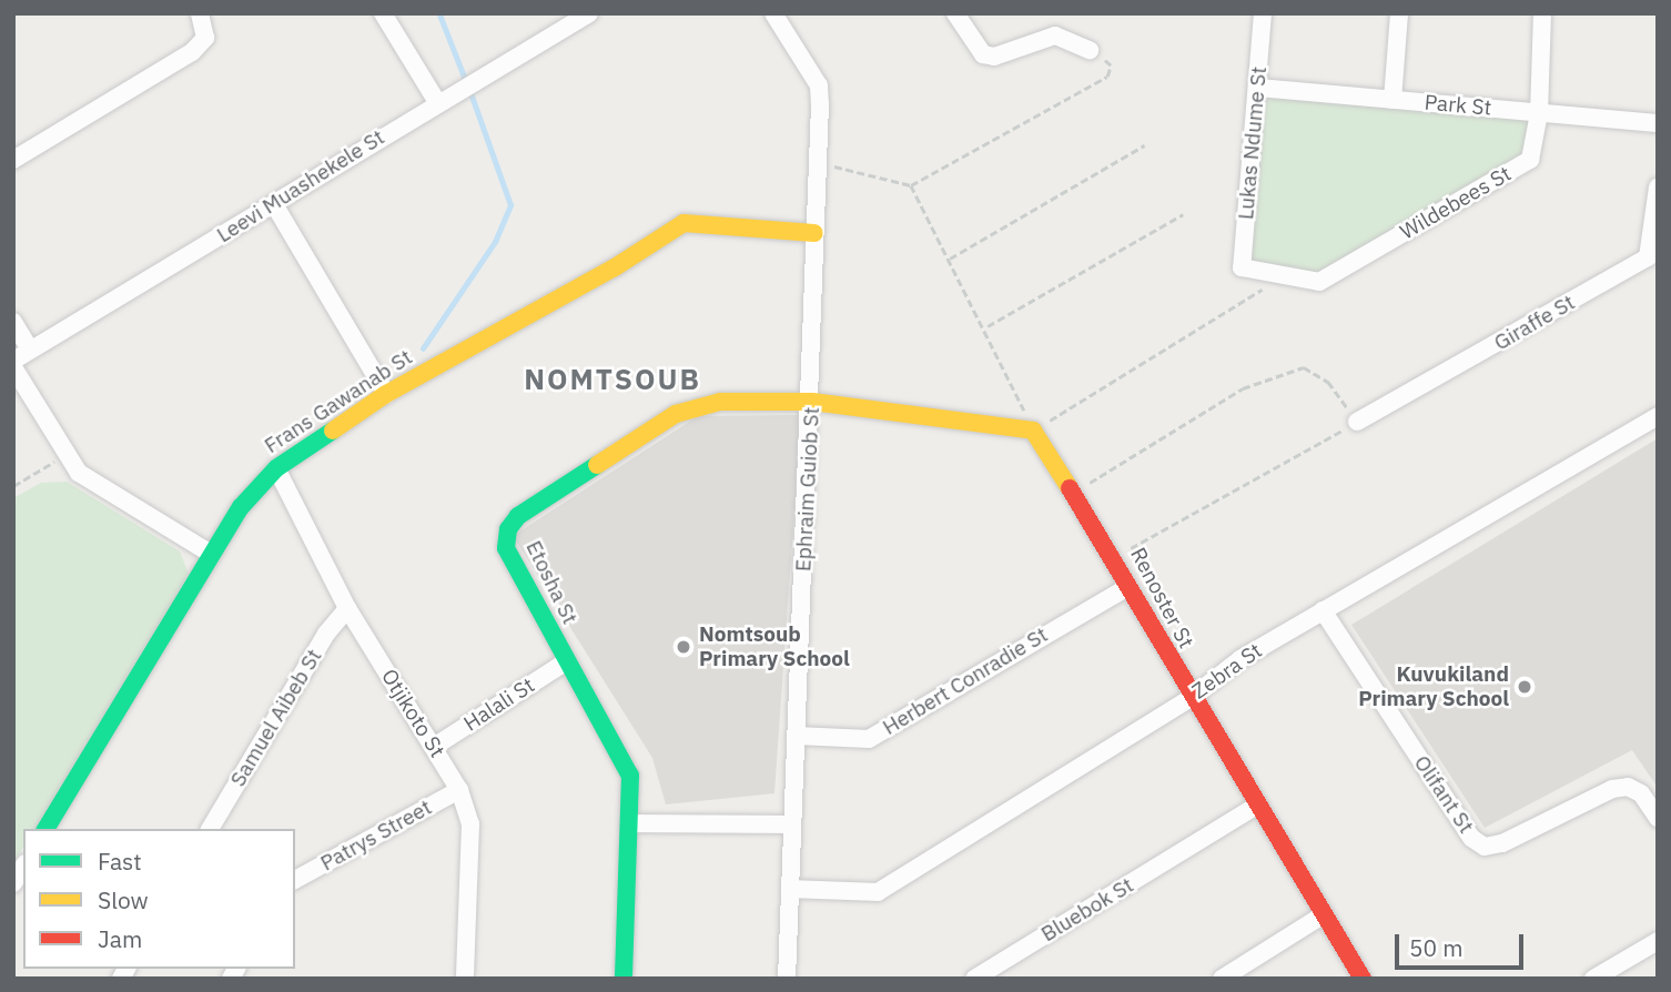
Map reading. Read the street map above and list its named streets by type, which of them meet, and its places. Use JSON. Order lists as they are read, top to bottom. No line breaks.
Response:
{"streets":{"street":["Park St","Lukas Ndume St","Leevi Muashekele St","Wildebees St","Giraffe St","Frans Gawanab St","Ephraim Guiob St","Etosha St","Renoster St","Zebra St","Herbert Conradie St","Halali St","Otjikoto St","Samuel Aibeb St","Olifant St","Patrys Street","Bluebok St"]},"crossings":[["Park St","Lukas Ndume St"],["Park St","Wildebees St"],["Lukas Ndume St","Wildebees St"],["Frans Gawanab St","Ephraim Guiob St"],["Frans Gawanab St","Otjikoto St"],["Ephraim Guiob St","Etosha St"],["Ephraim Guiob St","Zebra St"],["Ephraim Guiob St","Herbert Conradie St"],["Etosha St","Halali St"],["Renoster St","Zebra St"],["Renoster St","Herbert Conradie St"],["Renoster St","Bluebok St"],["Zebra St","Olifant St"],["Halali St","Otjikoto St"],["Otjikoto St","Samuel Aibeb St"],["Otjikoto St","Patrys Street"]],"districts":["NOMTSOUB"],"places":["Nomtsoub Primary School","Kuvukiland Primary School"],"legend":["Fast","Slow","Jam"],"scale_bar":"50 m"}
